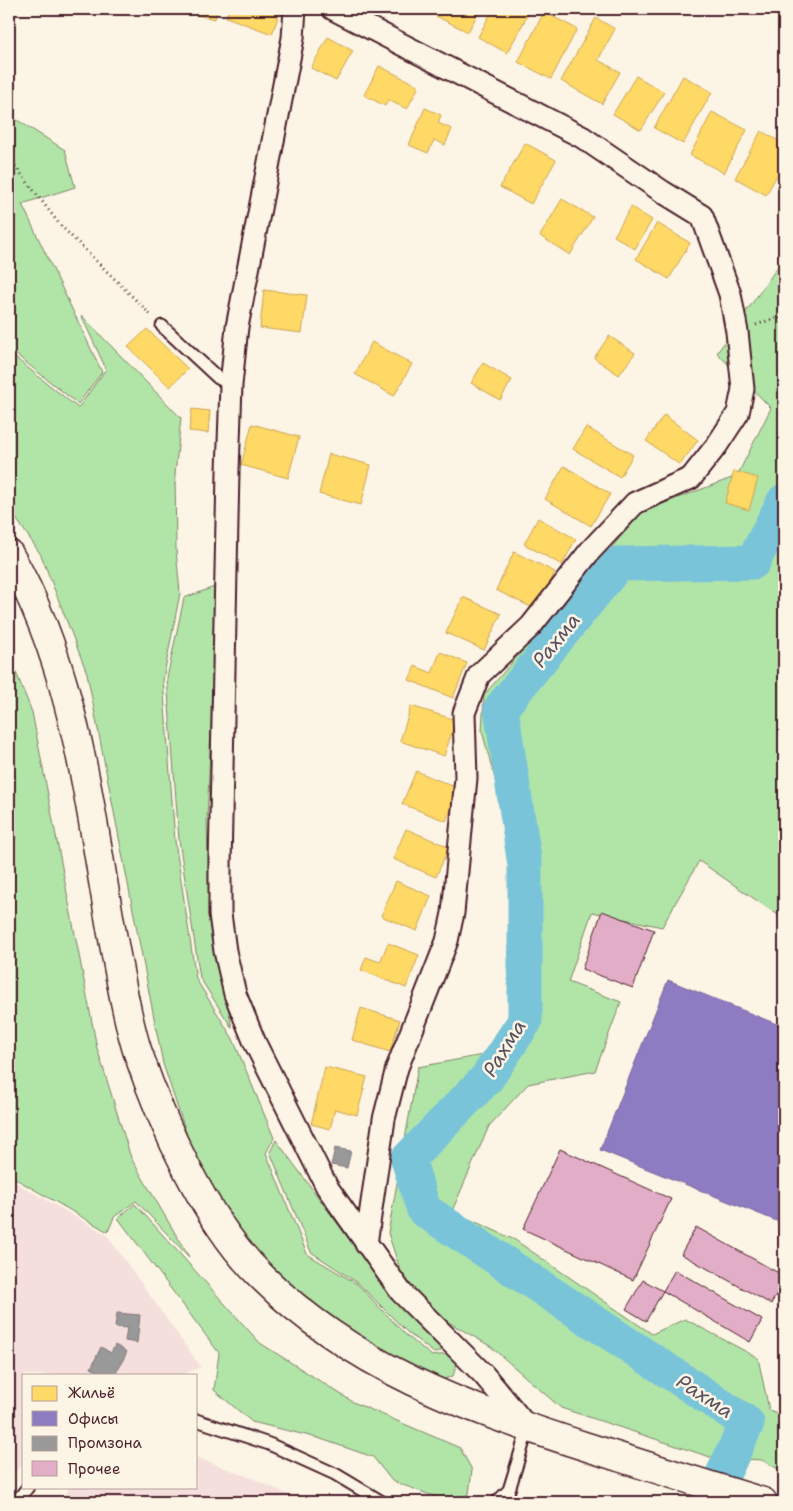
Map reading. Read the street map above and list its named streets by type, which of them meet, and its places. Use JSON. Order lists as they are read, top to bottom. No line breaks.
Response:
{"water":["Рахма"],"legend":["Жильё","Офисы","Промзона","Прочее"]}
